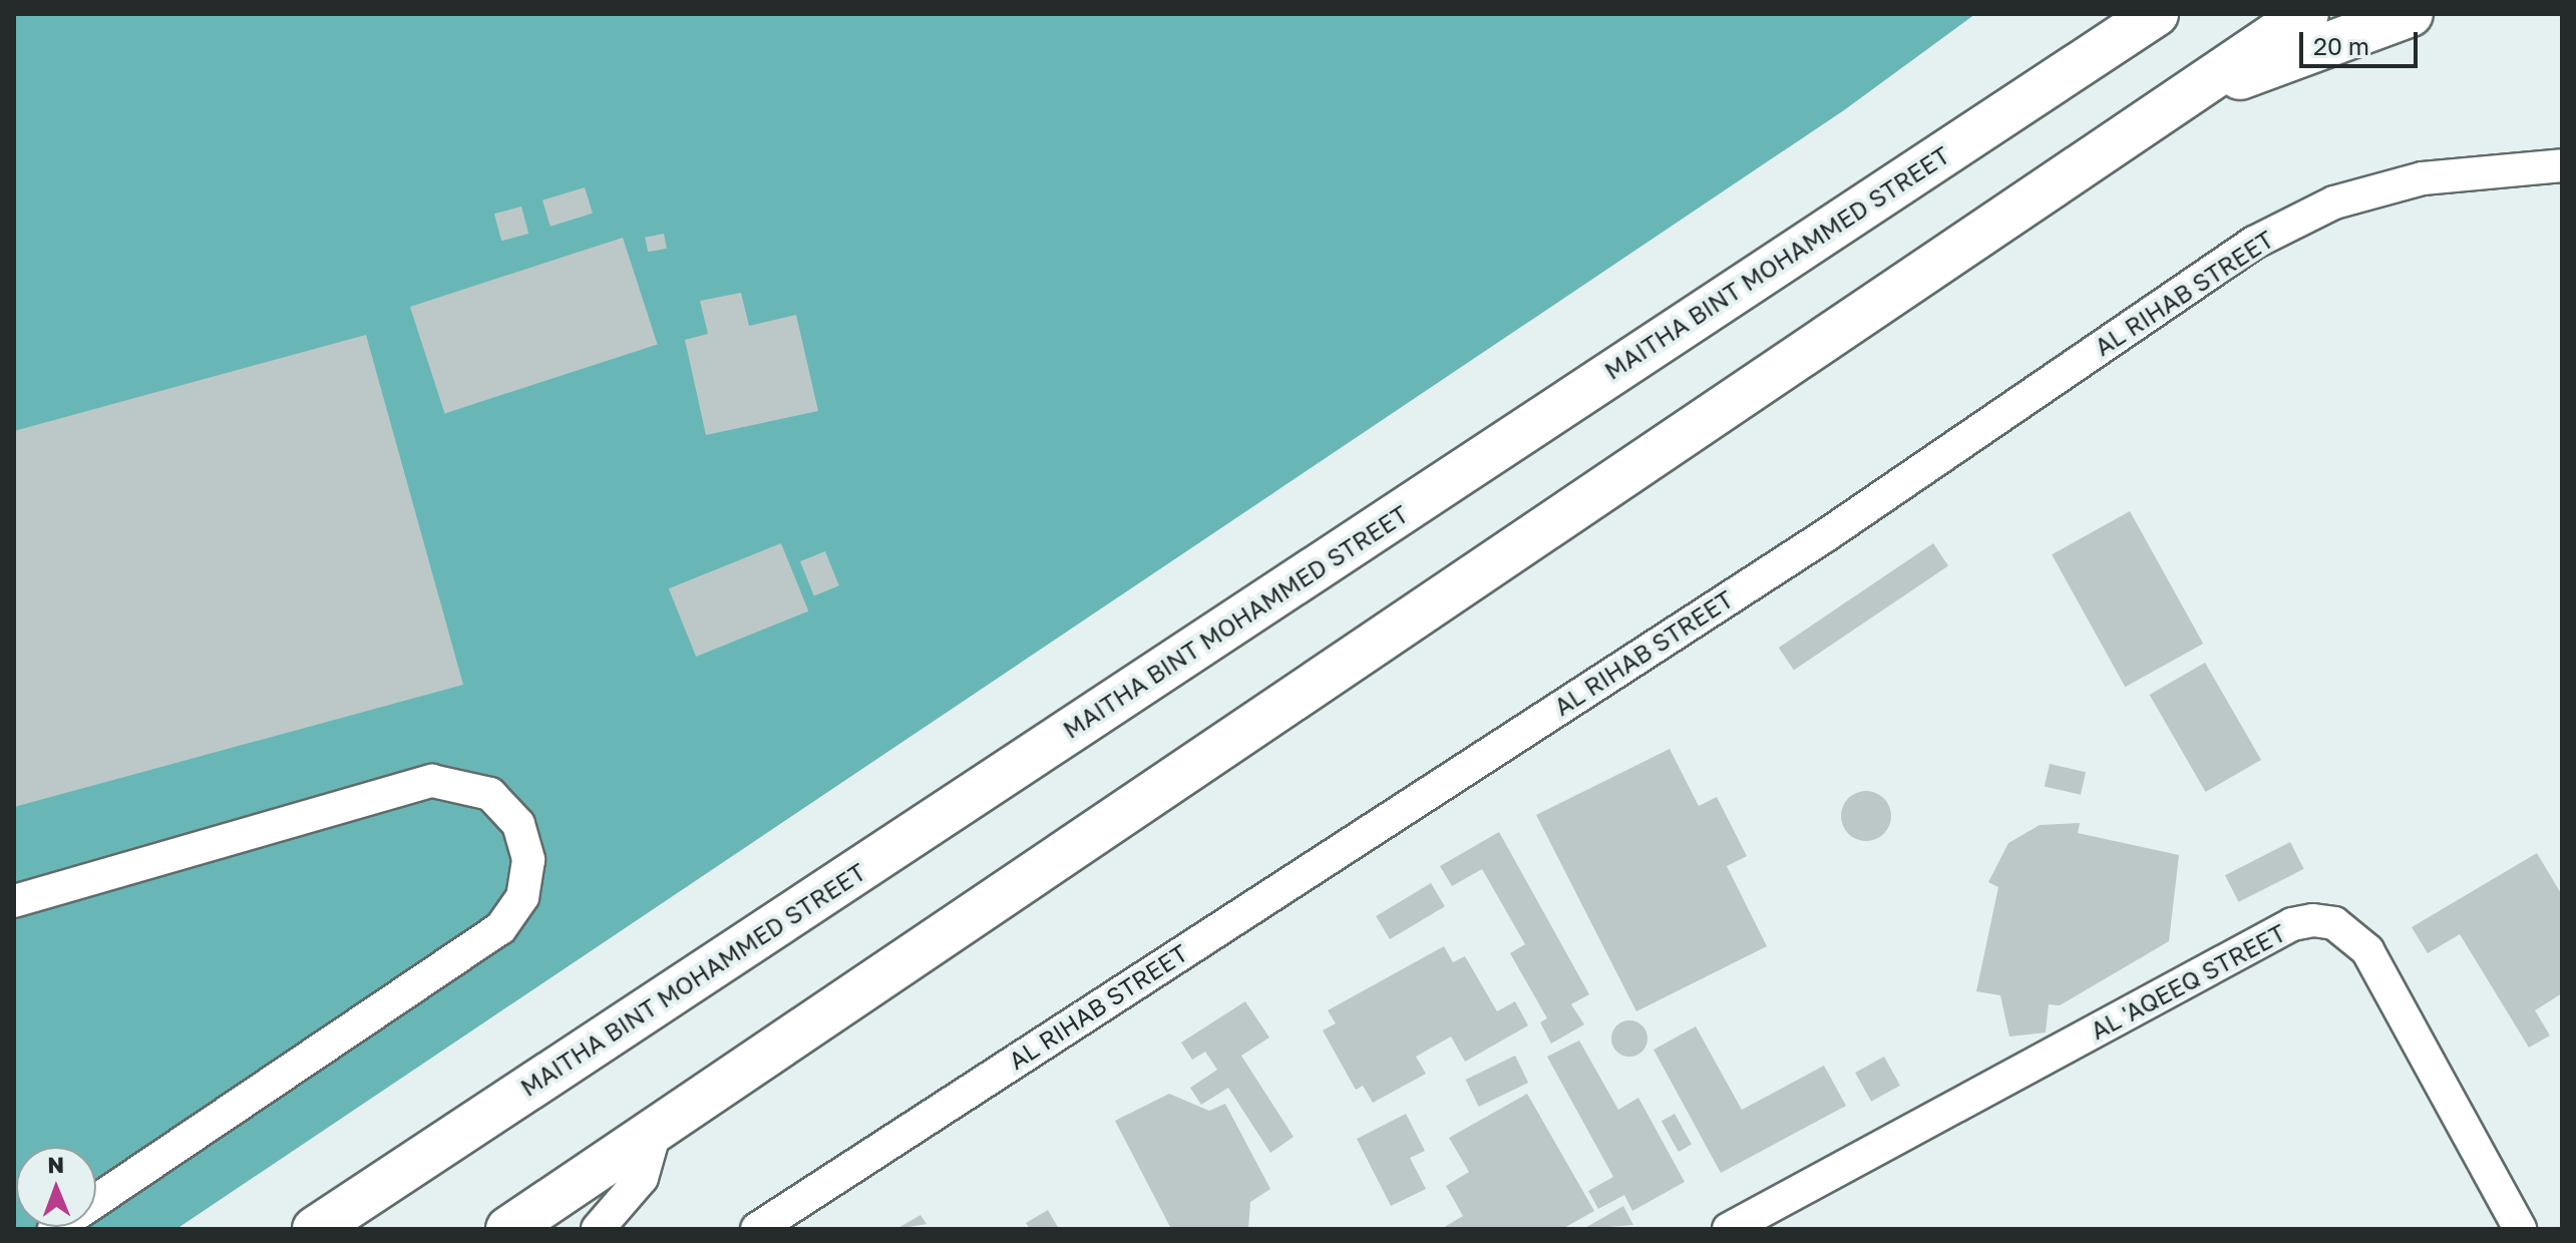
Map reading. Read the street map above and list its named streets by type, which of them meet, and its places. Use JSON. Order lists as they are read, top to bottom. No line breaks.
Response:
{"streets":{"main road":["MAITHA BINT MOHAMMED STREET"],"street":["AL RIHAB STREET","AL 'AQEEQ STREET"]},"scale_bar":"20 m","north":"top"}
